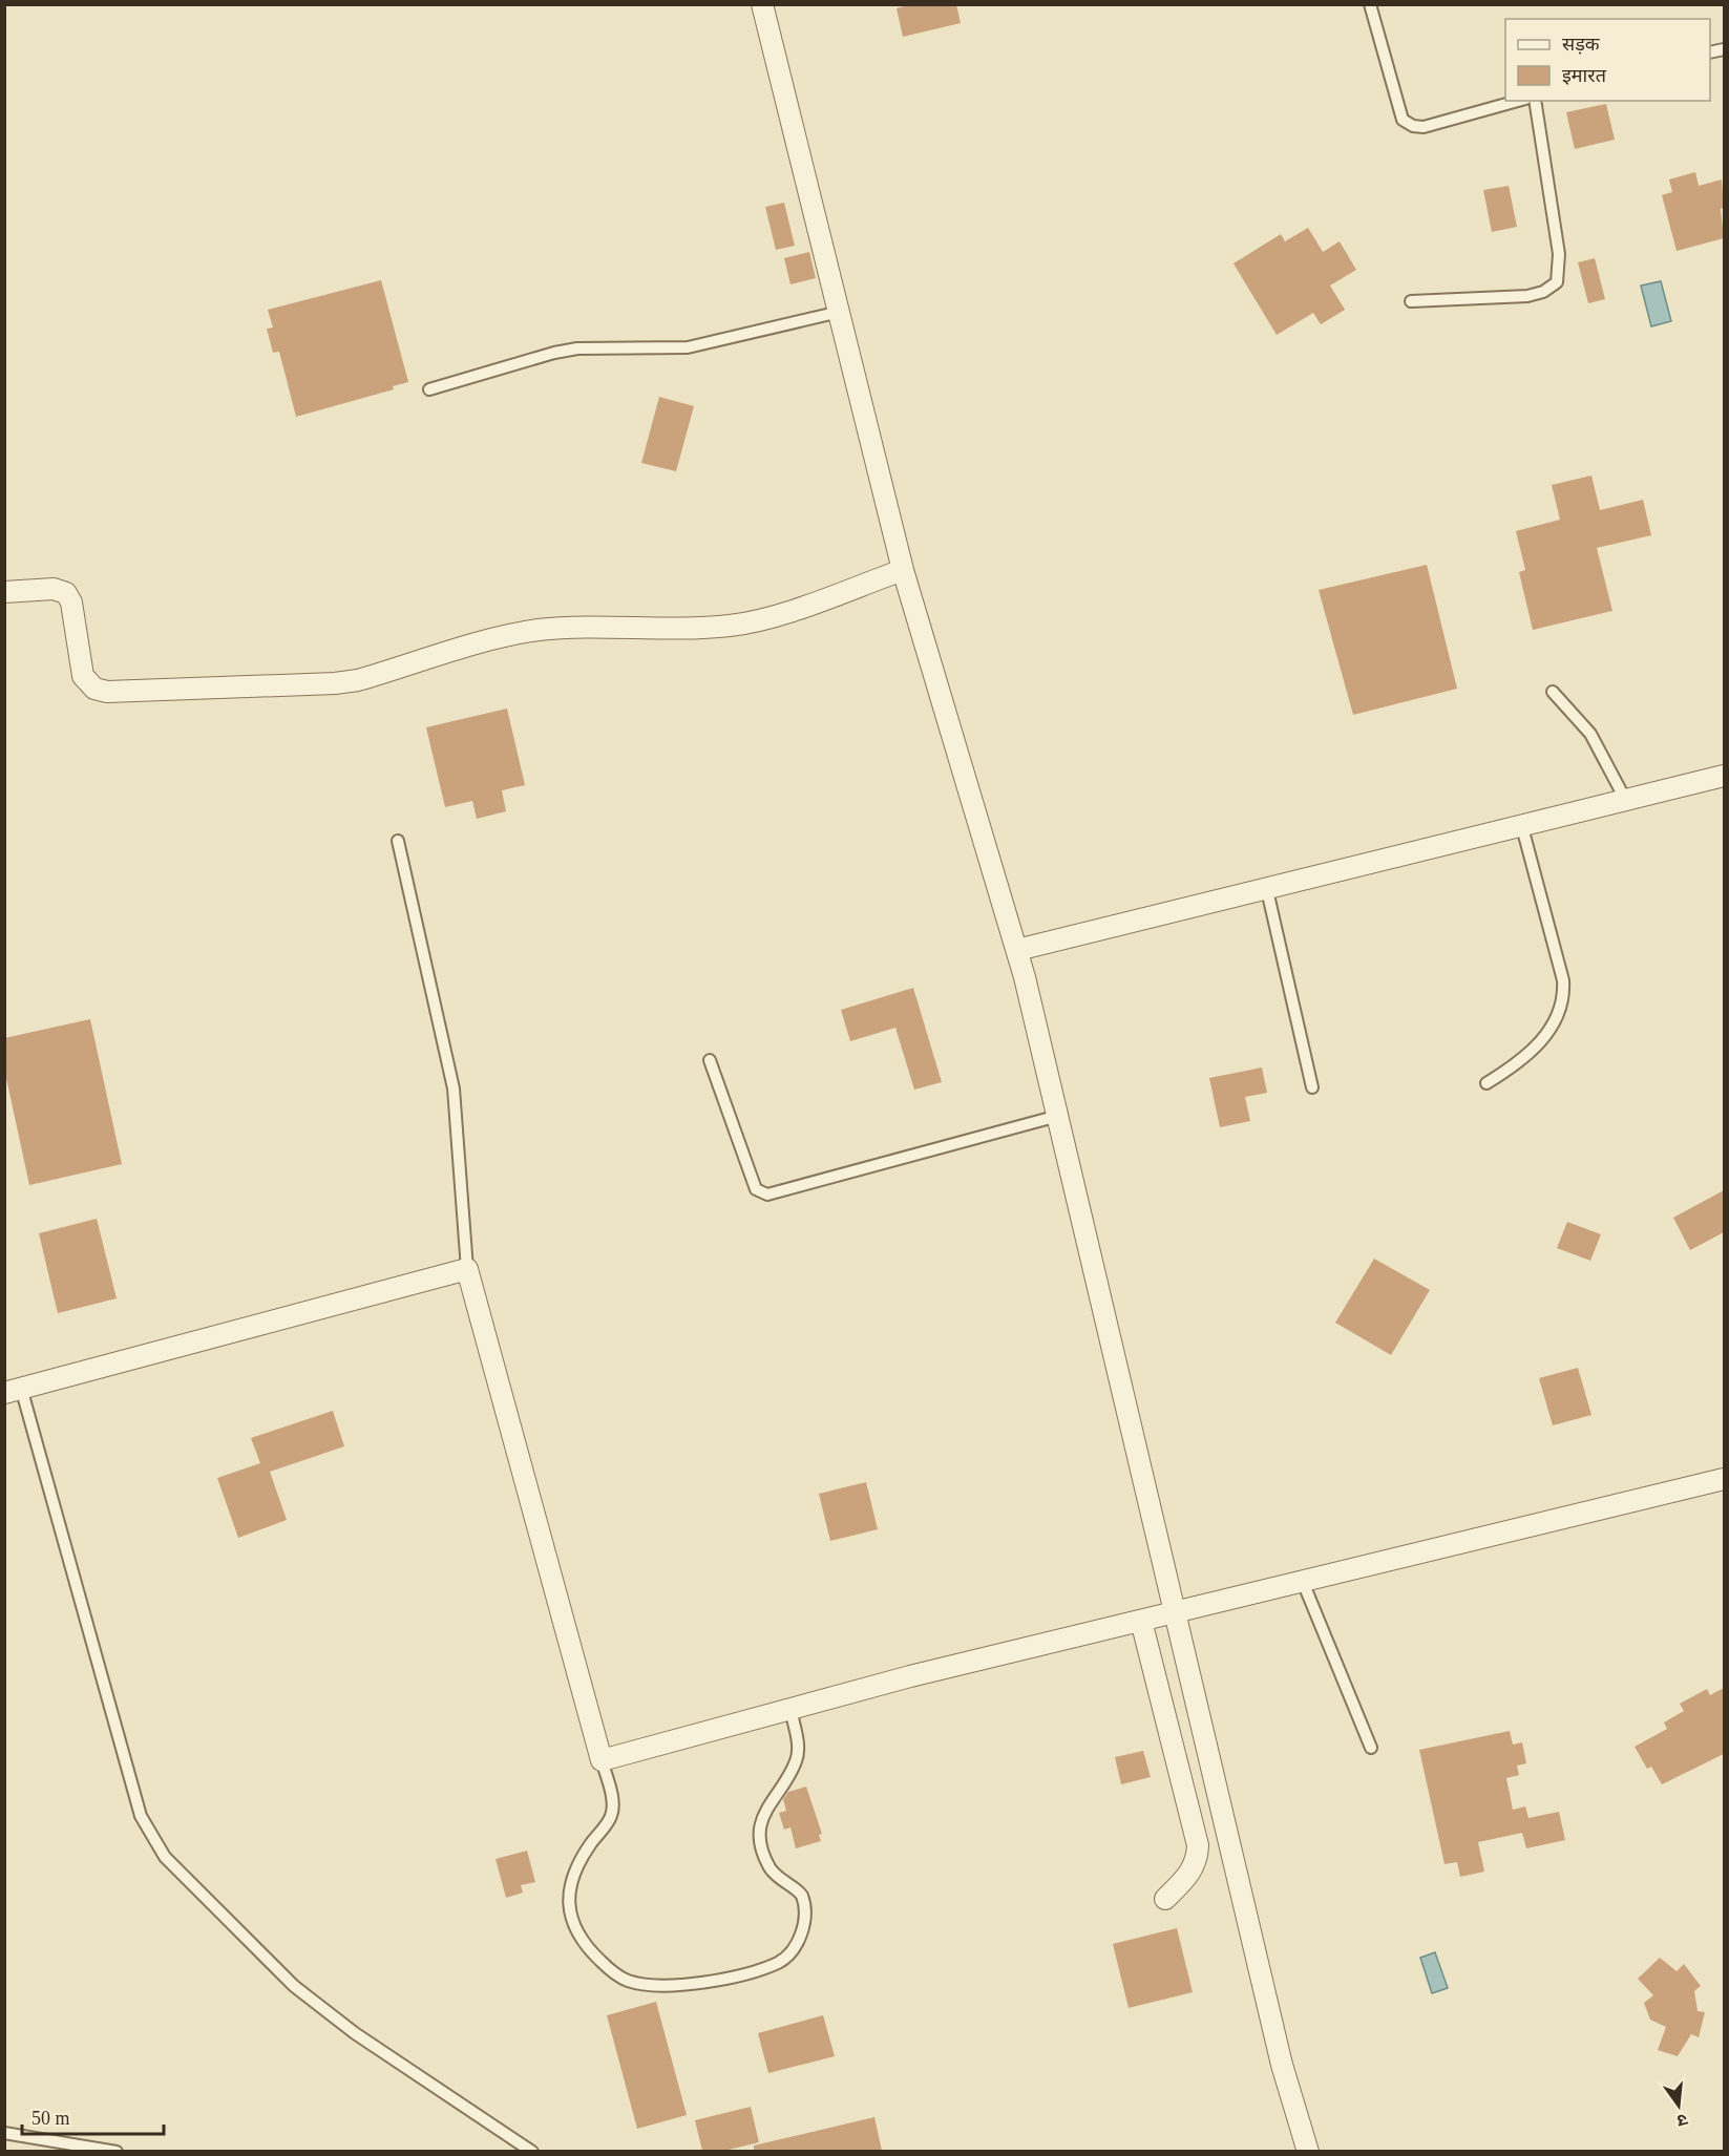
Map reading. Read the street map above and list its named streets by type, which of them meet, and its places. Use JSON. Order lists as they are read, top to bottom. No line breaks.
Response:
{"legend":["सड़क","इमारत"],"scale_bar":"50 m","north":"bottom"}
